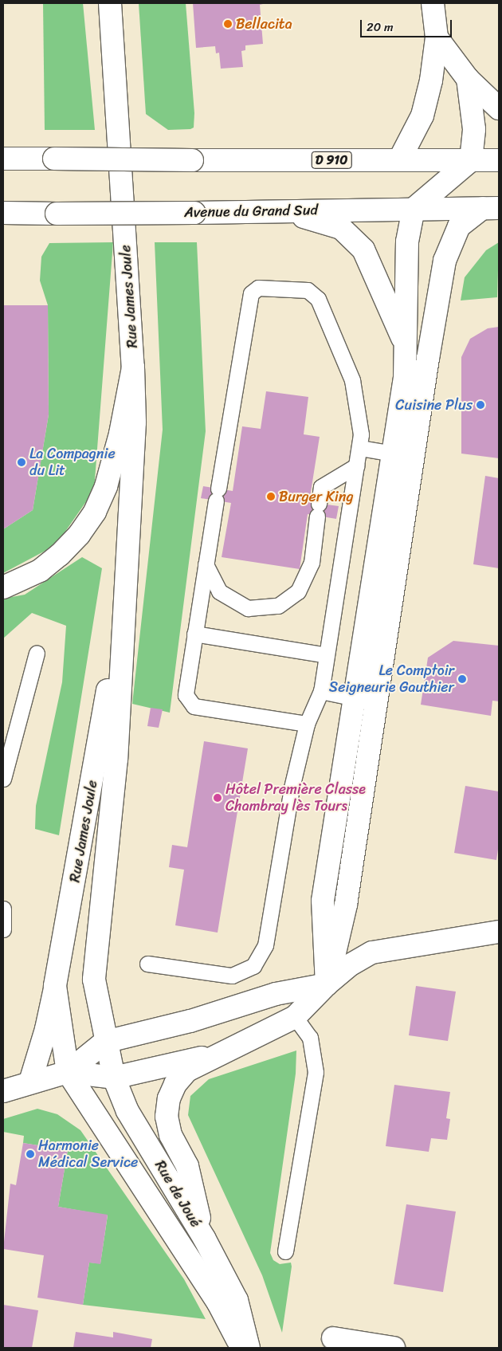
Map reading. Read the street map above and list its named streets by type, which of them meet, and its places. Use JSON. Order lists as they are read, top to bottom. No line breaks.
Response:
{"streets":{"main road":["D 910","Avenue du Grand Sud","Rue James Joule","Rue de Joué"]},"crossings":[["Rue James Joule","Rue de Joué"]],"places":["Bellacita","Cuisine Plus","La Compagnie du Lit","Burger King","Le Comptoir Seigneurie Gauthier","Hôtel Première Classe Chambray lès Tours","Harmonie Médical Service"],"scale_bar":"20 m"}
